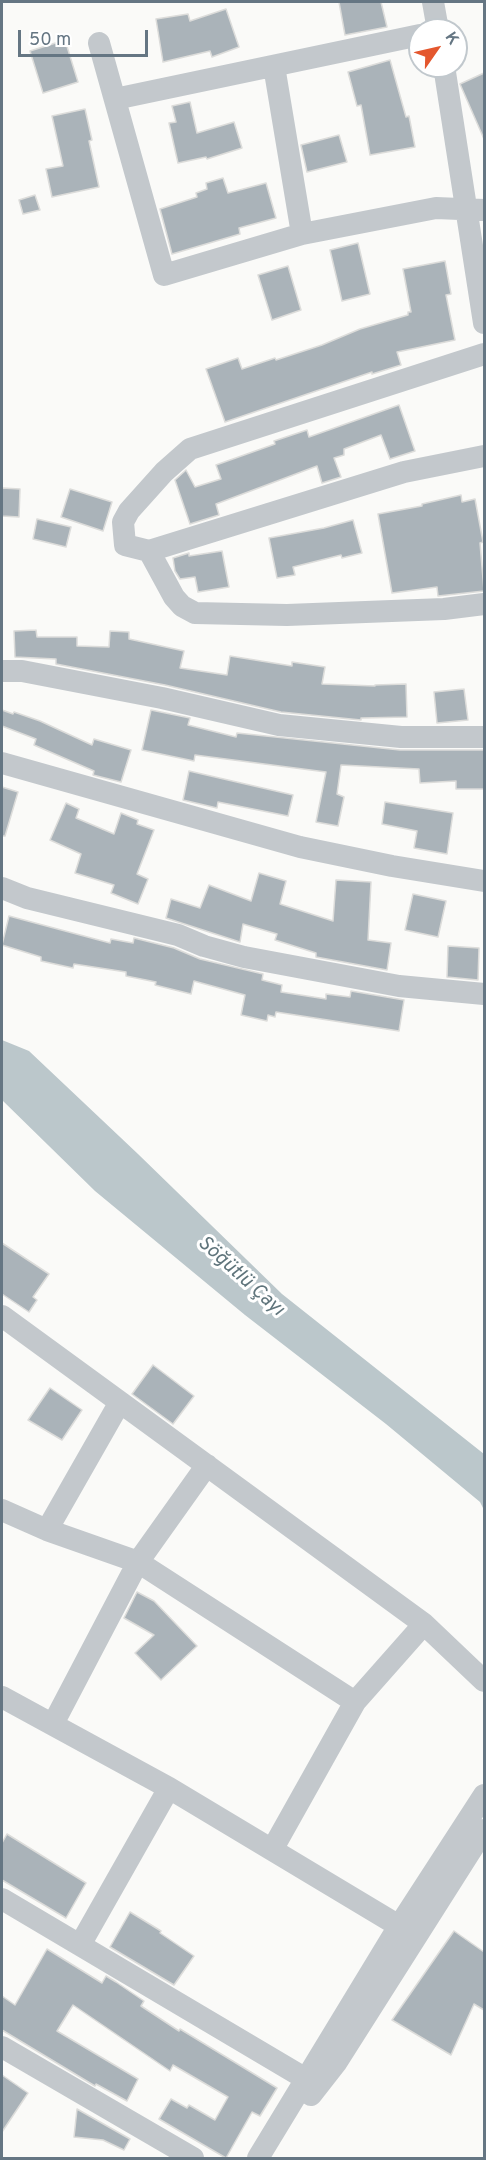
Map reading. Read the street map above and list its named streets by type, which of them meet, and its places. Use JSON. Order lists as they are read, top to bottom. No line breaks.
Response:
{"water":["Söğütlü Çayı"],"scale_bar":"50 m","north":"top right"}
